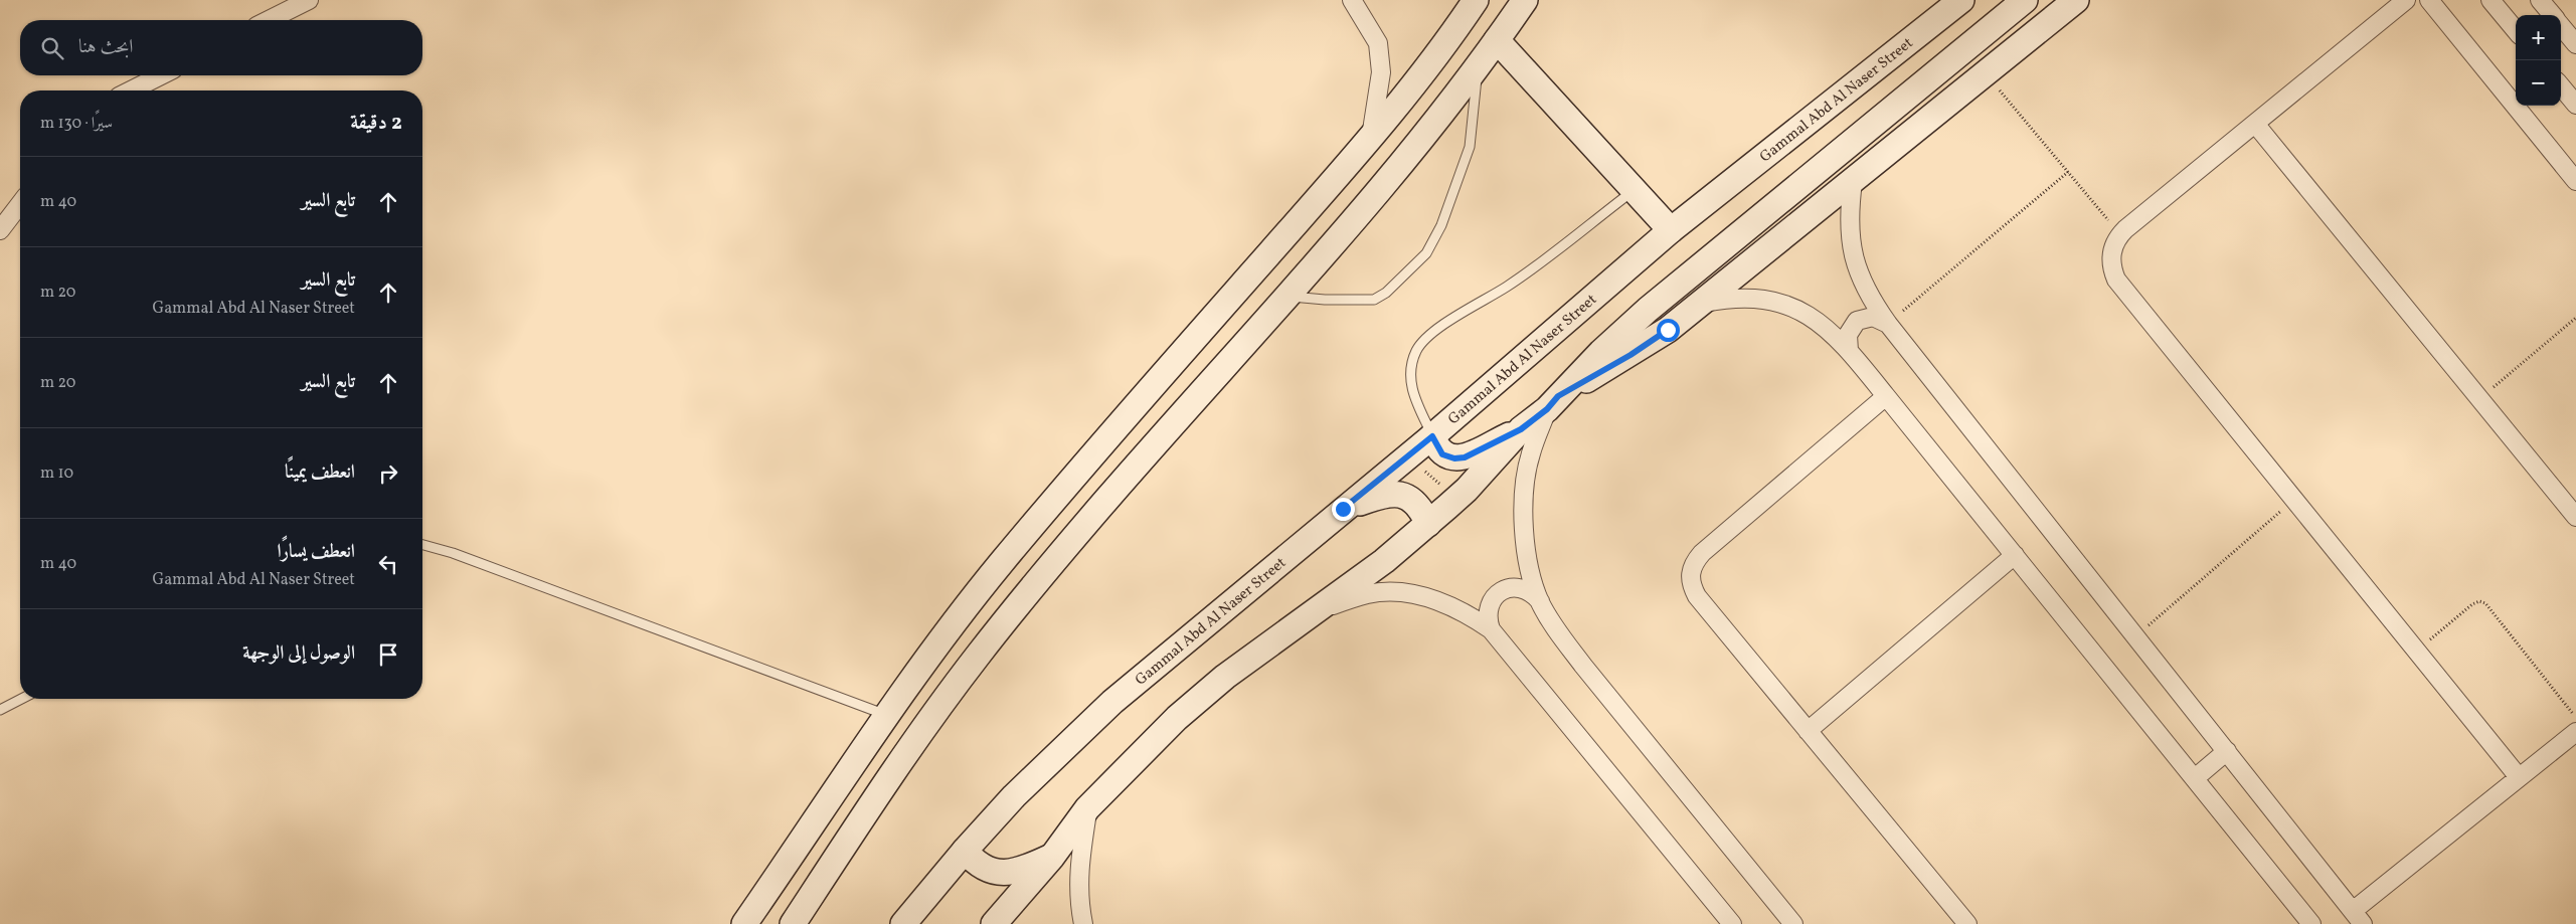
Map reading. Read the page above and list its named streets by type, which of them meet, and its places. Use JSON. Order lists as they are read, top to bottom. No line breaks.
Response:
{"streets":{"main road":["Gammal Abd Al Naser Street"]},"page":{"map_buttons":["+","−"],"search":"ابحث هنا","heading":["2 دقيقة","سيرًا · 130 m"],"list":[["تابع السير","40 m"],["تابع السير","Gammal Abd Al Naser Street","20 m"],["تابع السير","20 m"],["انعطف يمينًا","10 m"],["انعطف يسارًا","Gammal Abd Al Naser Street","40 m"],"الوصول إلى الوجهة"]}}
